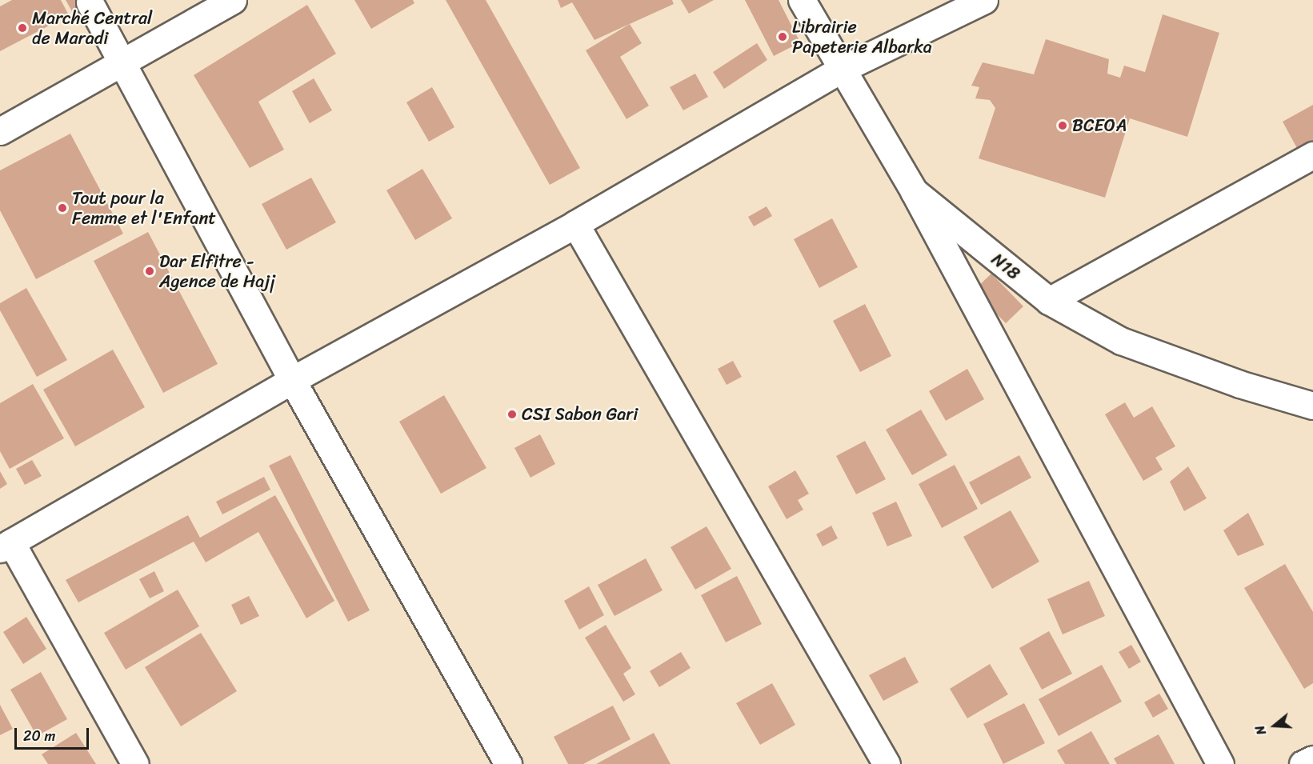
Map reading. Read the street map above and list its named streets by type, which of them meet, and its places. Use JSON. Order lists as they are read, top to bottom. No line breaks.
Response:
{"streets":{"street":["N18"]},"places":["Marché Central de Maradi","Librairie Papeterie Albarka","BCEOA","Tout pour la Femme et l'Enfant","Dar Elfitre - Agence de Hajj","CSI Sabon Gari"],"scale_bar":"20 m","north":"left"}
